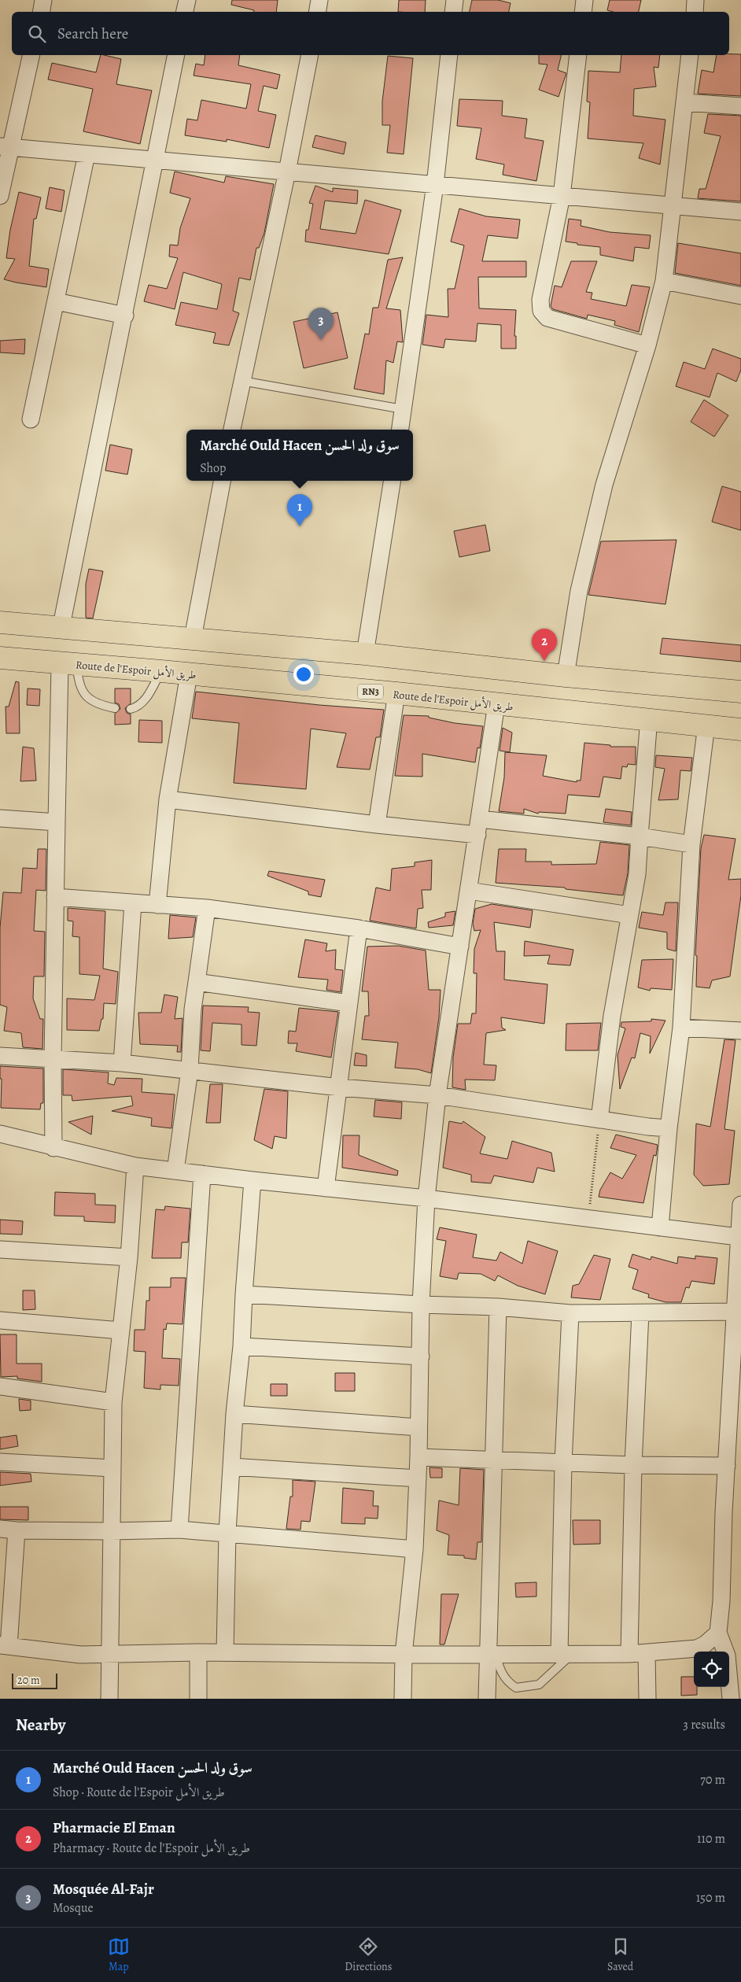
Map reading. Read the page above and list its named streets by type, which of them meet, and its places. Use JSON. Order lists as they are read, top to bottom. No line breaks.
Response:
{"streets":{"highway":["Route de l’Espoir طريق الأمل","RN3"]},"scale_bar":"20 m","page":{"search":"Search here","pins":["3","1","2"],"popup":["Marché Ould Hacen سوق ولد الحسن","Shop"],"scale":"20 m","heading":["Nearby","3 results"],"list":[{"mark":"1","name":"Marché Ould Hacen سوق ولد الحسن","note":"Shop · Route de l’Espoir طريق الأمل","value":"70 m"},{"mark":"2","name":"Pharmacie El Eman","note":"Pharmacy · Route de l’Espoir طريق الأمل","value":"110 m"},{"mark":"3","name":"Mosquée Al-Fajr","note":"Mosque","value":"150 m"}],"nav":["Map","Directions","Saved"]}}
